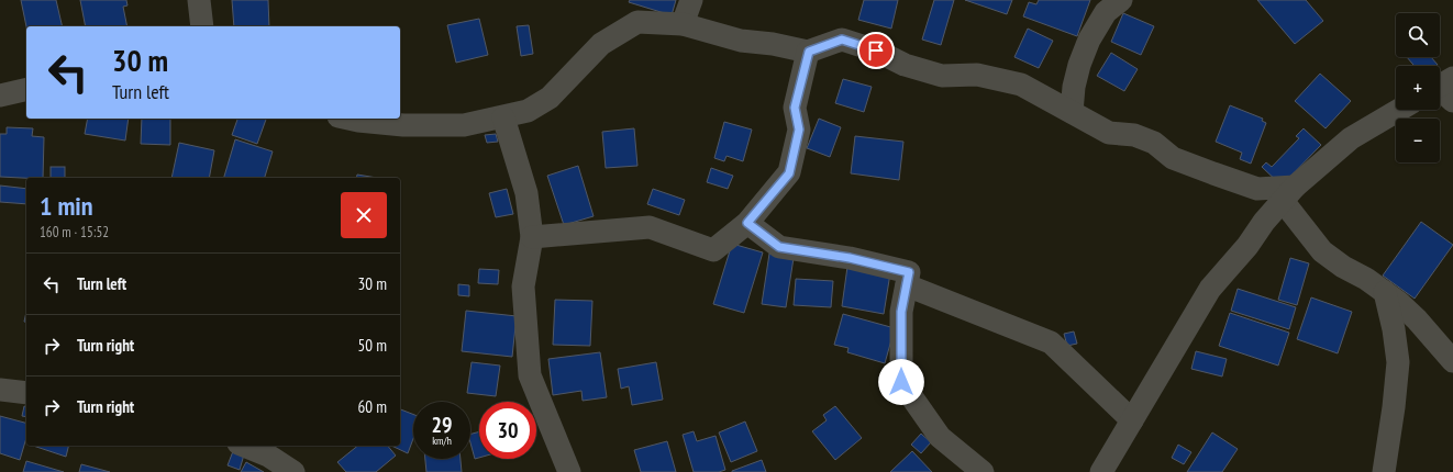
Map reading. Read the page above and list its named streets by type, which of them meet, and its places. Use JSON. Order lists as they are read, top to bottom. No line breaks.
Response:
{"page":{"map_buttons":["+","−"],"turn":["30 m","Turn left"],"heading":["1 min","160 m · 15:52"],"list":[{"name":"Turn left","value":"30 m"},{"name":"Turn right","value":"50 m"},{"name":"Turn right","value":"60 m"}],"speed":"29 km/h","limit":"30"}}
